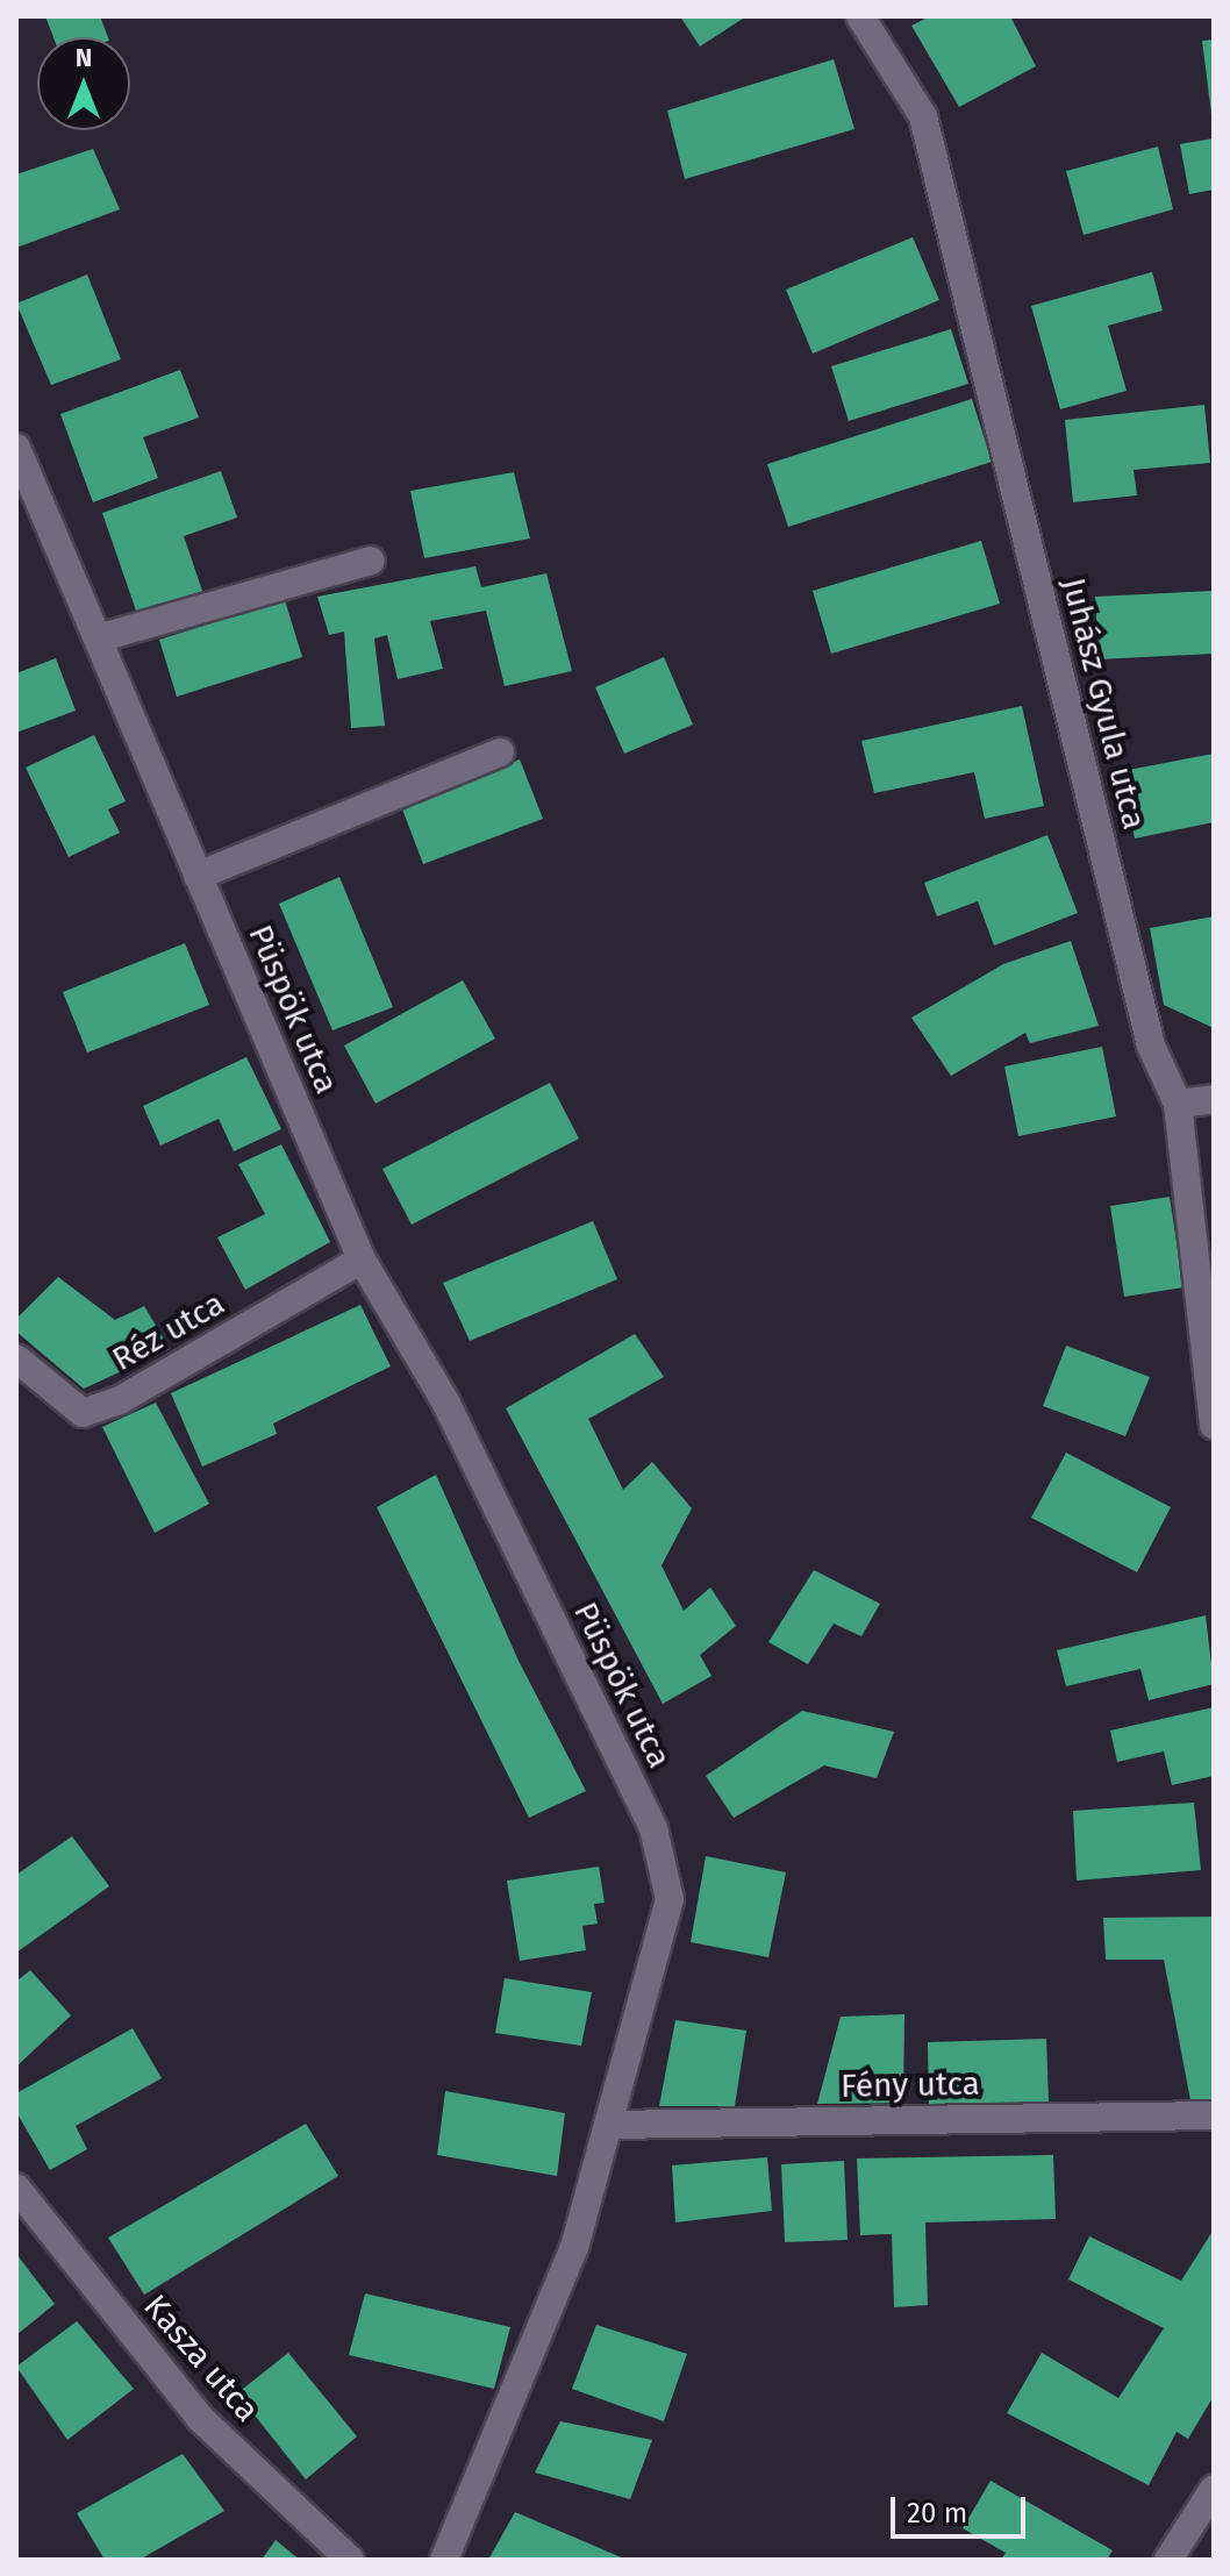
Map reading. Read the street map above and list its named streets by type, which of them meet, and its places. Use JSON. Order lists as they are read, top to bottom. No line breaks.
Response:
{"streets":{"street":["Juhász Gyula utca","Püspök utca","Réz utca","Fény utca","Kasza utca"]},"crossings":[["Püspök utca","Réz utca"],["Püspök utca","Fény utca"]],"scale_bar":"20 m","north":"top"}
